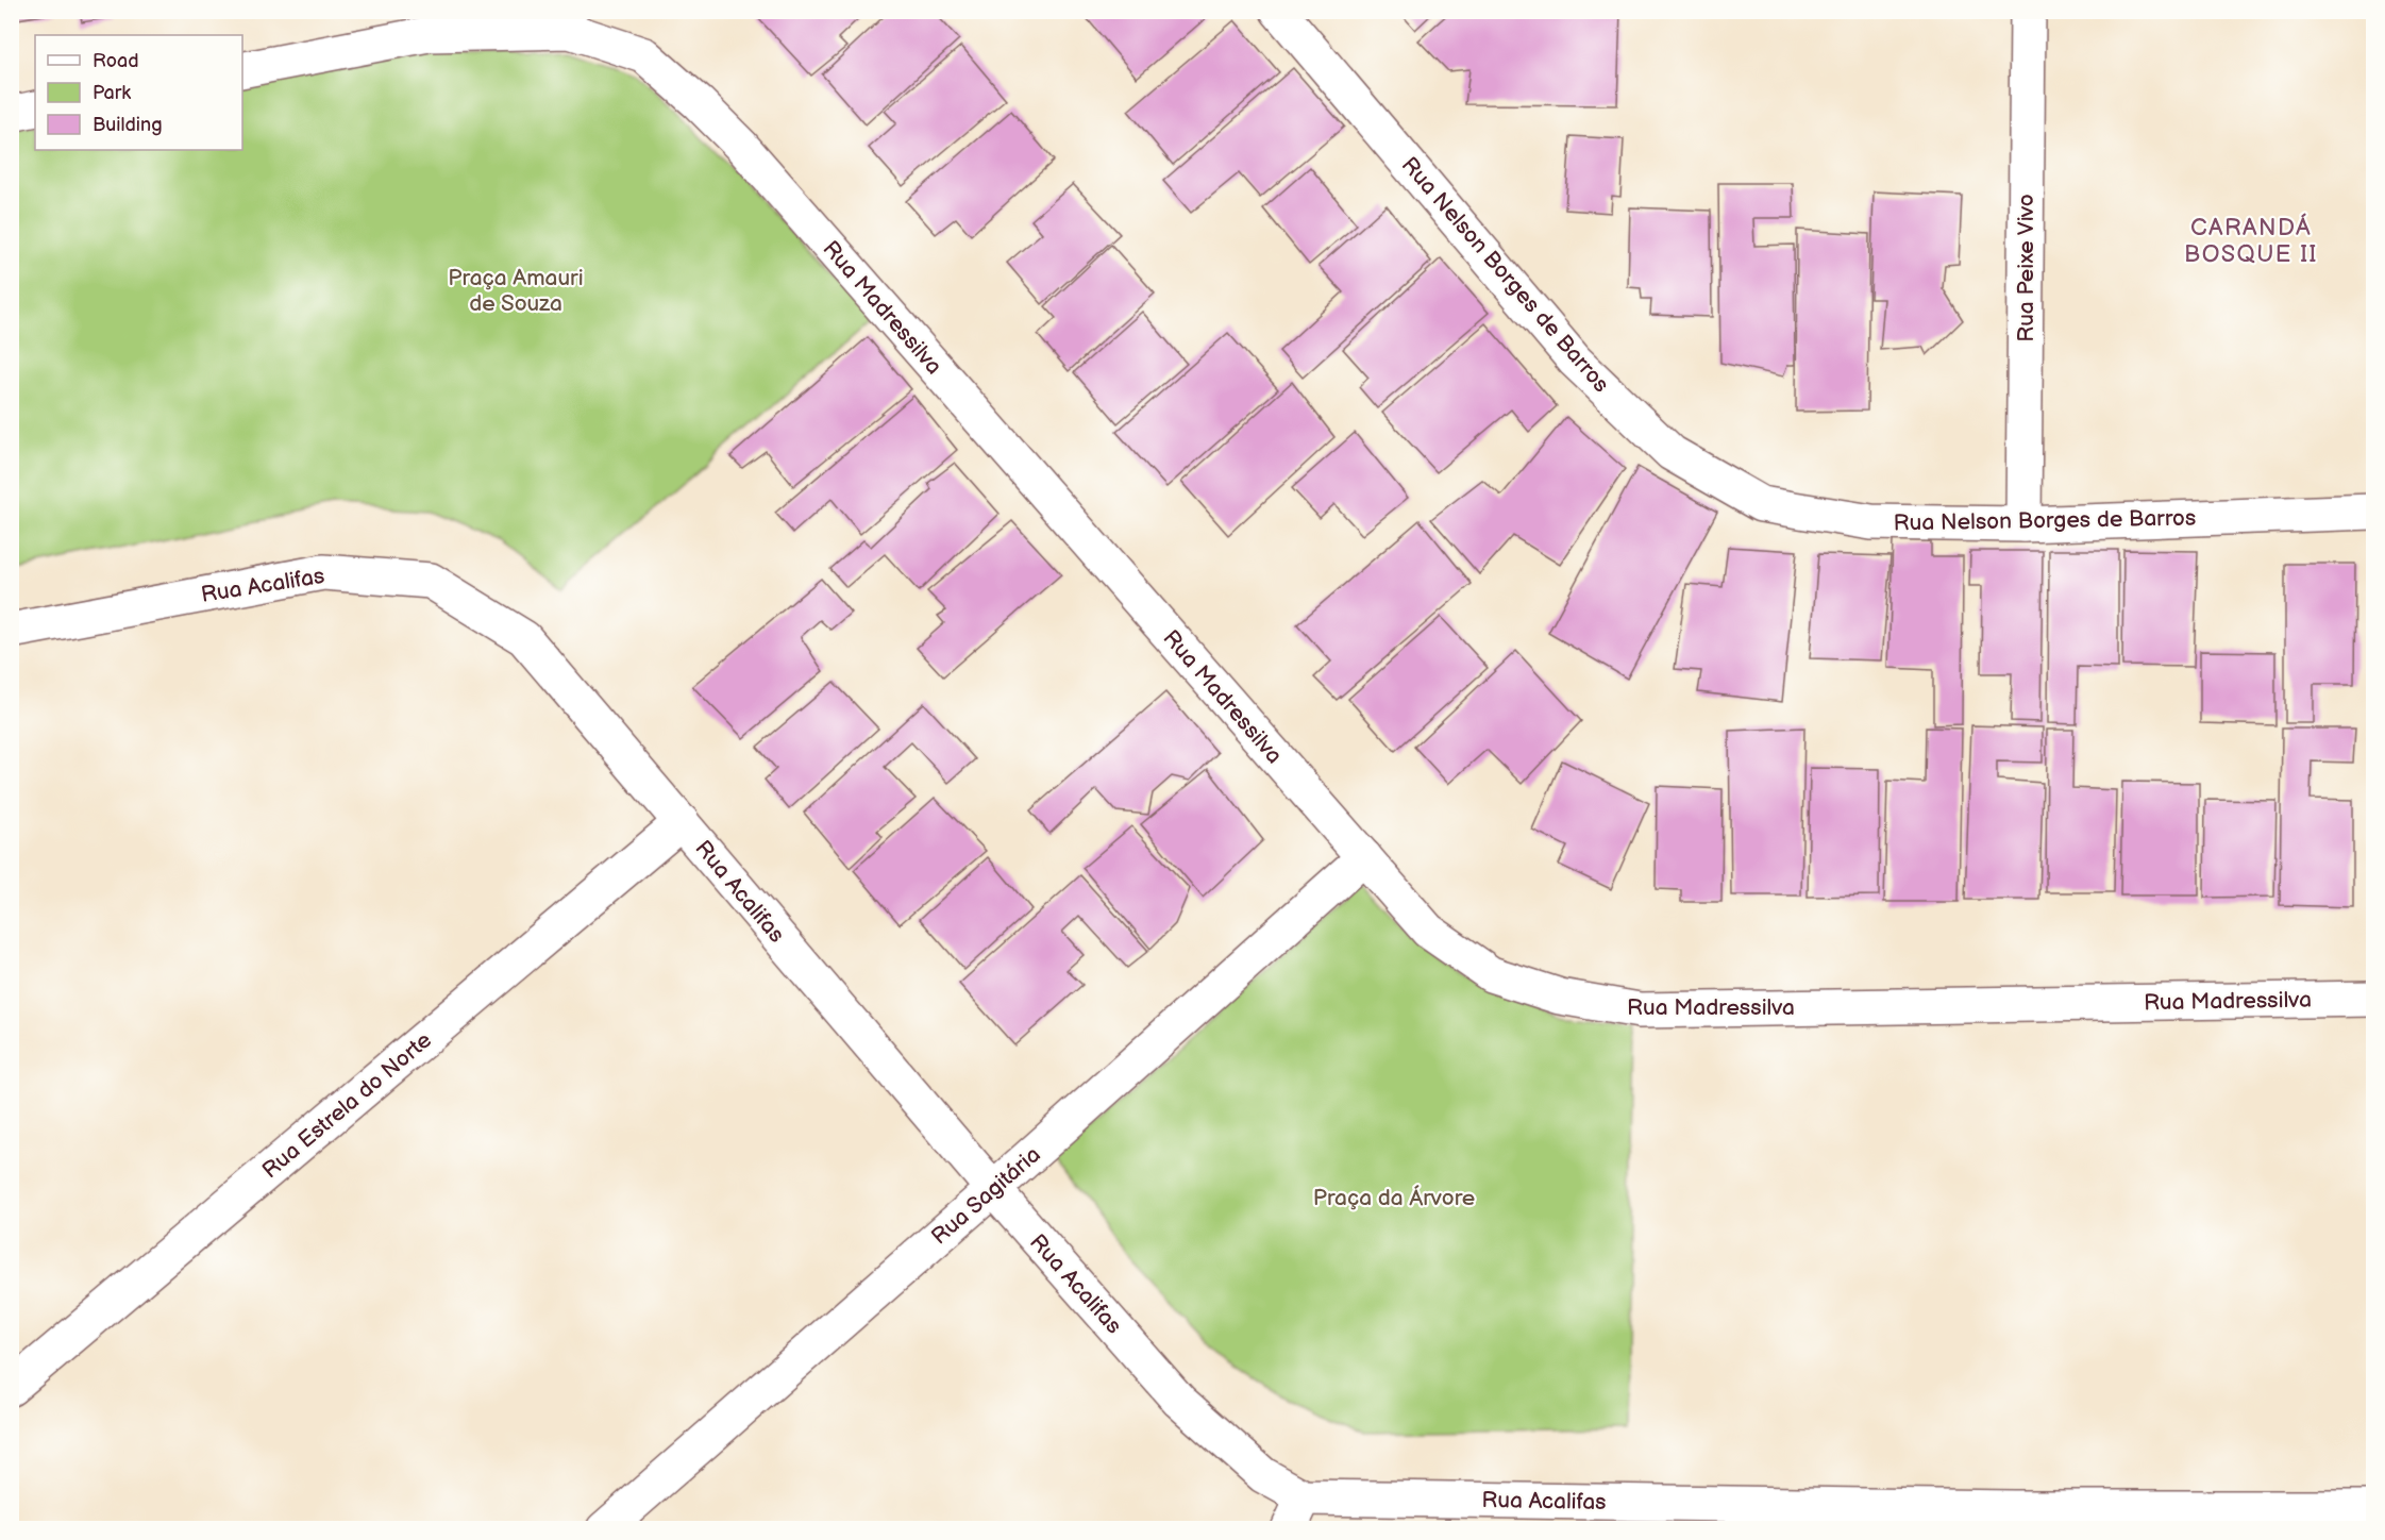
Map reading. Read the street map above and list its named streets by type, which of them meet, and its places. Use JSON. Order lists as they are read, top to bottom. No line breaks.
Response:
{"streets":{"street":["Rua Peixe Vivo","Rua Nelson Borges de Barros","Rua Madressilva","Rua Acalifas","Rua Estrela do Norte","Rua Sagitária"]},"crossings":[["Rua Peixe Vivo","Rua Nelson Borges de Barros"],["Rua Madressilva","Rua Sagitária"],["Rua Acalifas","Rua Estrela do Norte"],["Rua Acalifas","Rua Sagitária"]],"districts":["CARANDÁ BOSQUE II"],"parks":["Praça Amauri de Souza","Praça da Árvore"],"legend":["Road","Park","Building"]}
